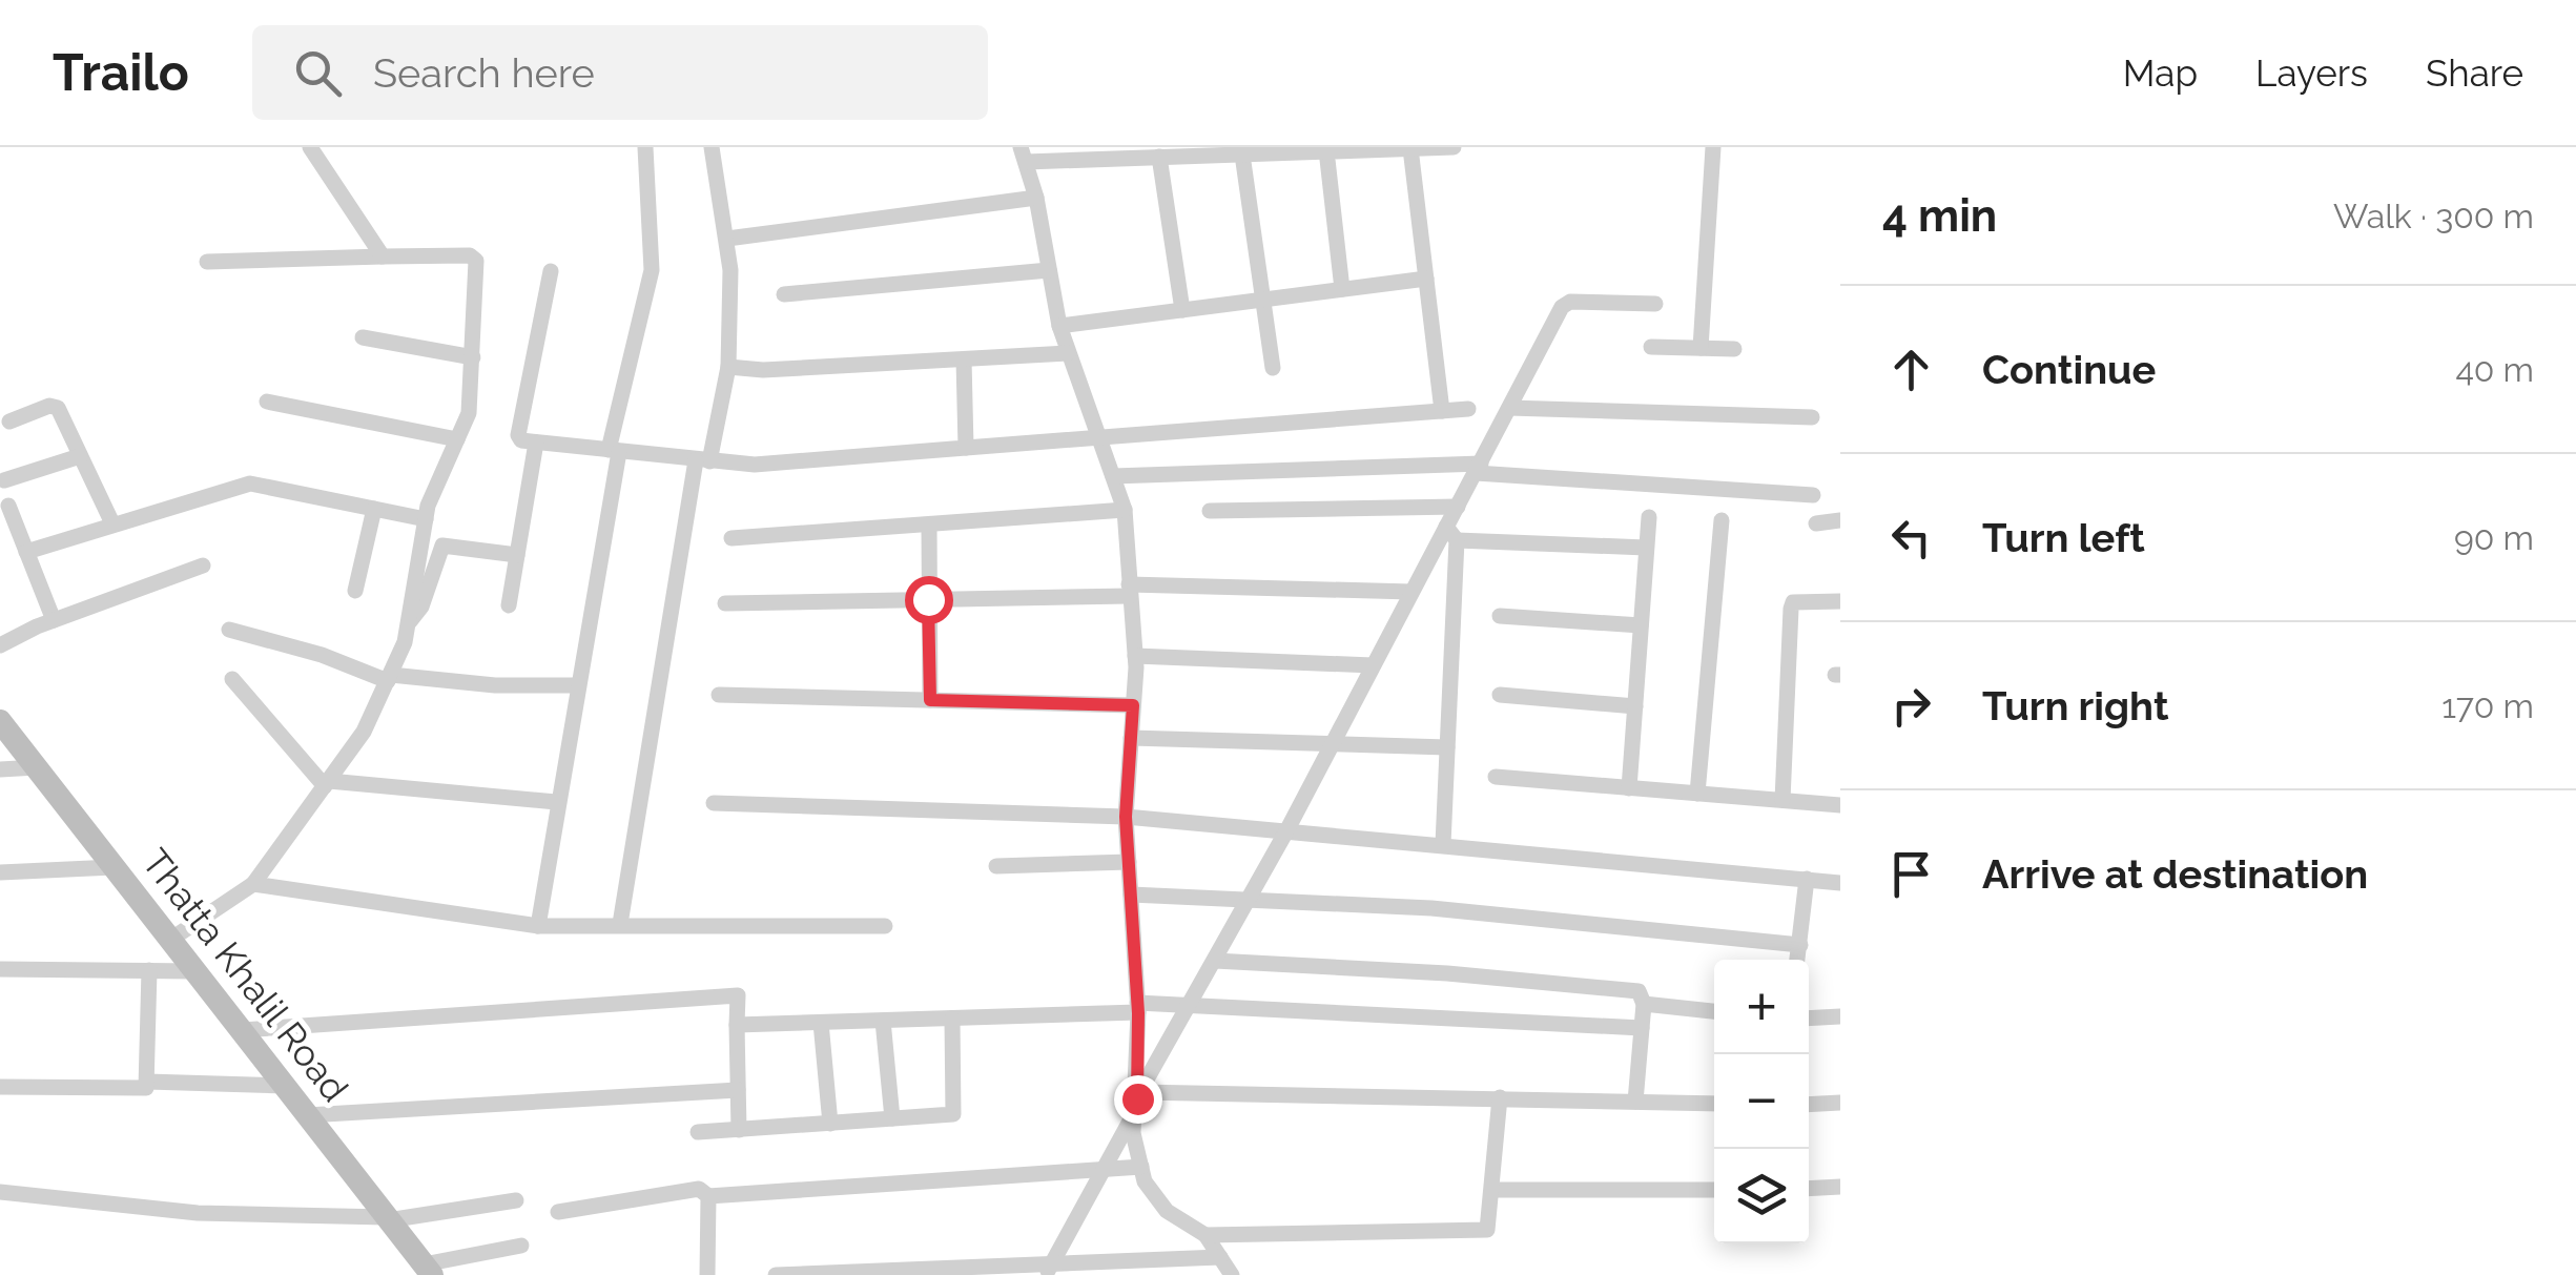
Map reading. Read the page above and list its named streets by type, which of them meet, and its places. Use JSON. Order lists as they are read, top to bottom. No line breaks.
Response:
{"streets":{"street":["Thatta Khalil Road"]},"page":{"header":"Trailo","search":"Search here","nav":["Map","Layers","Share"],"heading":["4 min","Walk · 300 m"],"list":[["Continue","40 m"],["Turn left","90 m"],["Turn right","170 m"],"Arrive at destination"],"map_buttons":["+","−"]}}
